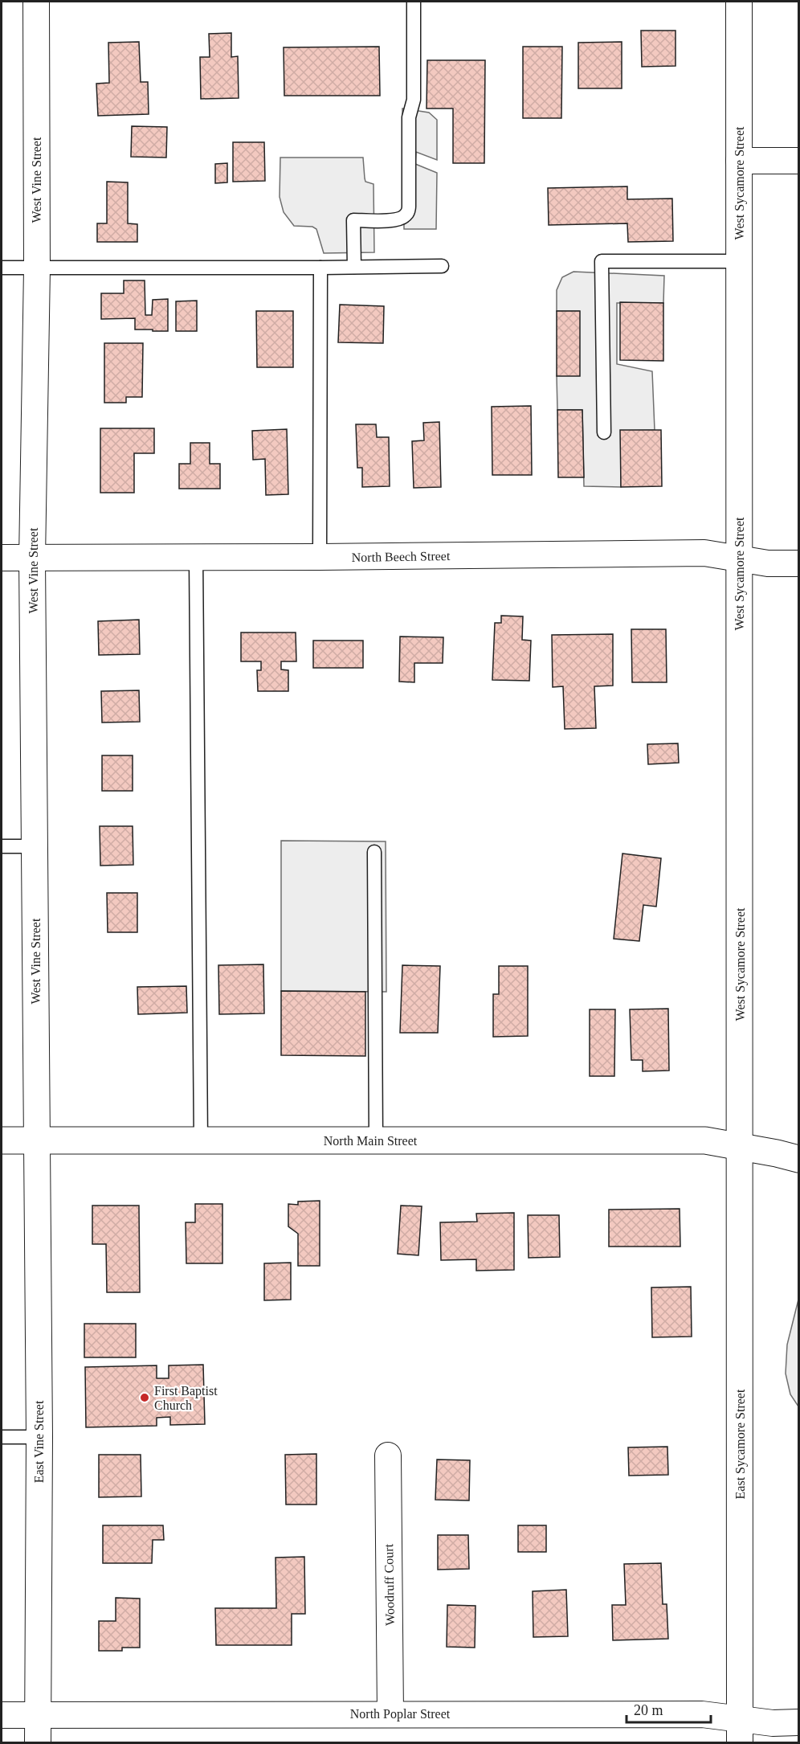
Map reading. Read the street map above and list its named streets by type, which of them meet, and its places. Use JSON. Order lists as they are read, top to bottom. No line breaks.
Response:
{"streets":{"main road":["North Main Street"],"street":["West Vine Street","West Sycamore Street","North Beech Street","East Vine Street","East Sycamore Street","Woodruff Court","North Poplar Street"]},"crossings":[["West Vine Street","North Beech Street"],["West Vine Street","North Main Street"],["West Vine Street","East Vine Street"],["West Sycamore Street","North Beech Street"],["West Sycamore Street","North Main Street"],["West Sycamore Street","East Sycamore Street"],["North Main Street","East Vine Street"],["North Main Street","East Sycamore Street"],["East Vine Street","North Poplar Street"],["East Sycamore Street","North Poplar Street"],["Woodruff Court","North Poplar Street"]],"places":["First Baptist Church"],"scale_bar":"20 m"}
